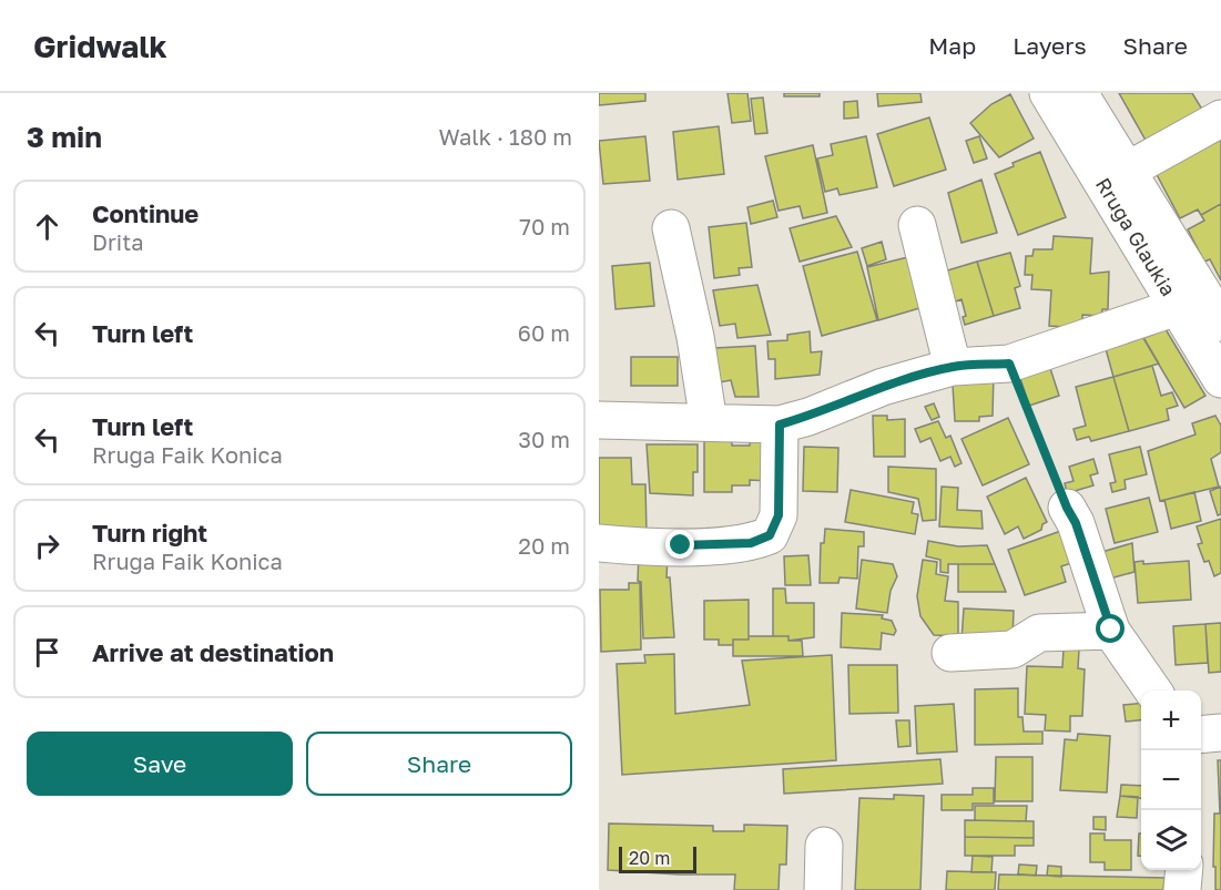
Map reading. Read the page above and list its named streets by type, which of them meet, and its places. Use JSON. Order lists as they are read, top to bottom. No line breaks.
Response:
{"streets":{"street":["Rruga Glaukia"]},"scale_bar":"20 m","page":{"header":"Gridwalk","nav":["Map","Layers","Share"],"heading":["3 min","Walk · 180 m"],"list":[["Continue","Drita","70 m"],["Turn left","60 m"],["Turn left","Rruga Faik Konica","30 m"],["Turn right","Rruga Faik Konica","20 m"],"Arrive at destination"],"map_buttons":["+","−"],"buttons":["Save","Share"],"scale":"20 m"}}
